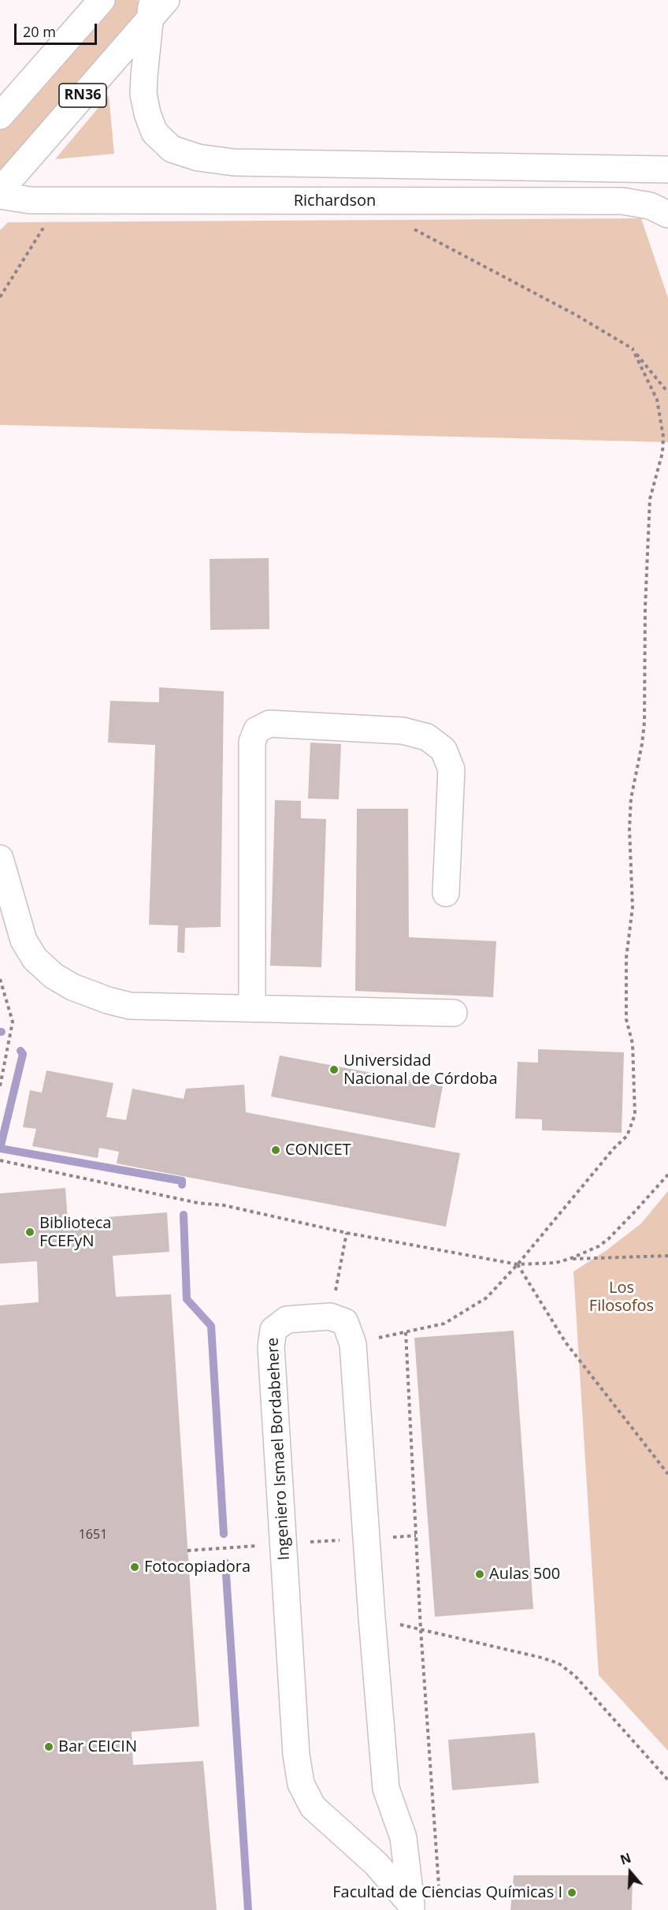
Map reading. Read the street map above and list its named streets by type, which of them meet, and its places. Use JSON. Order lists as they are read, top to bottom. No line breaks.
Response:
{"streets":{"street":["RN36","Richardson","Ingeniero Ismael Bordabehere"]},"parks":["Los Filosofos"],"places":["Universidad Nacional de Córdoba","CONICET","Biblioteca FCEFyN","Fotocopiadora","Aulas 500","Bar CEICIN","Facultad de Ciencias Químicas I"],"house_numbers":["1651"],"scale_bar":"20 m","north":"top"}
